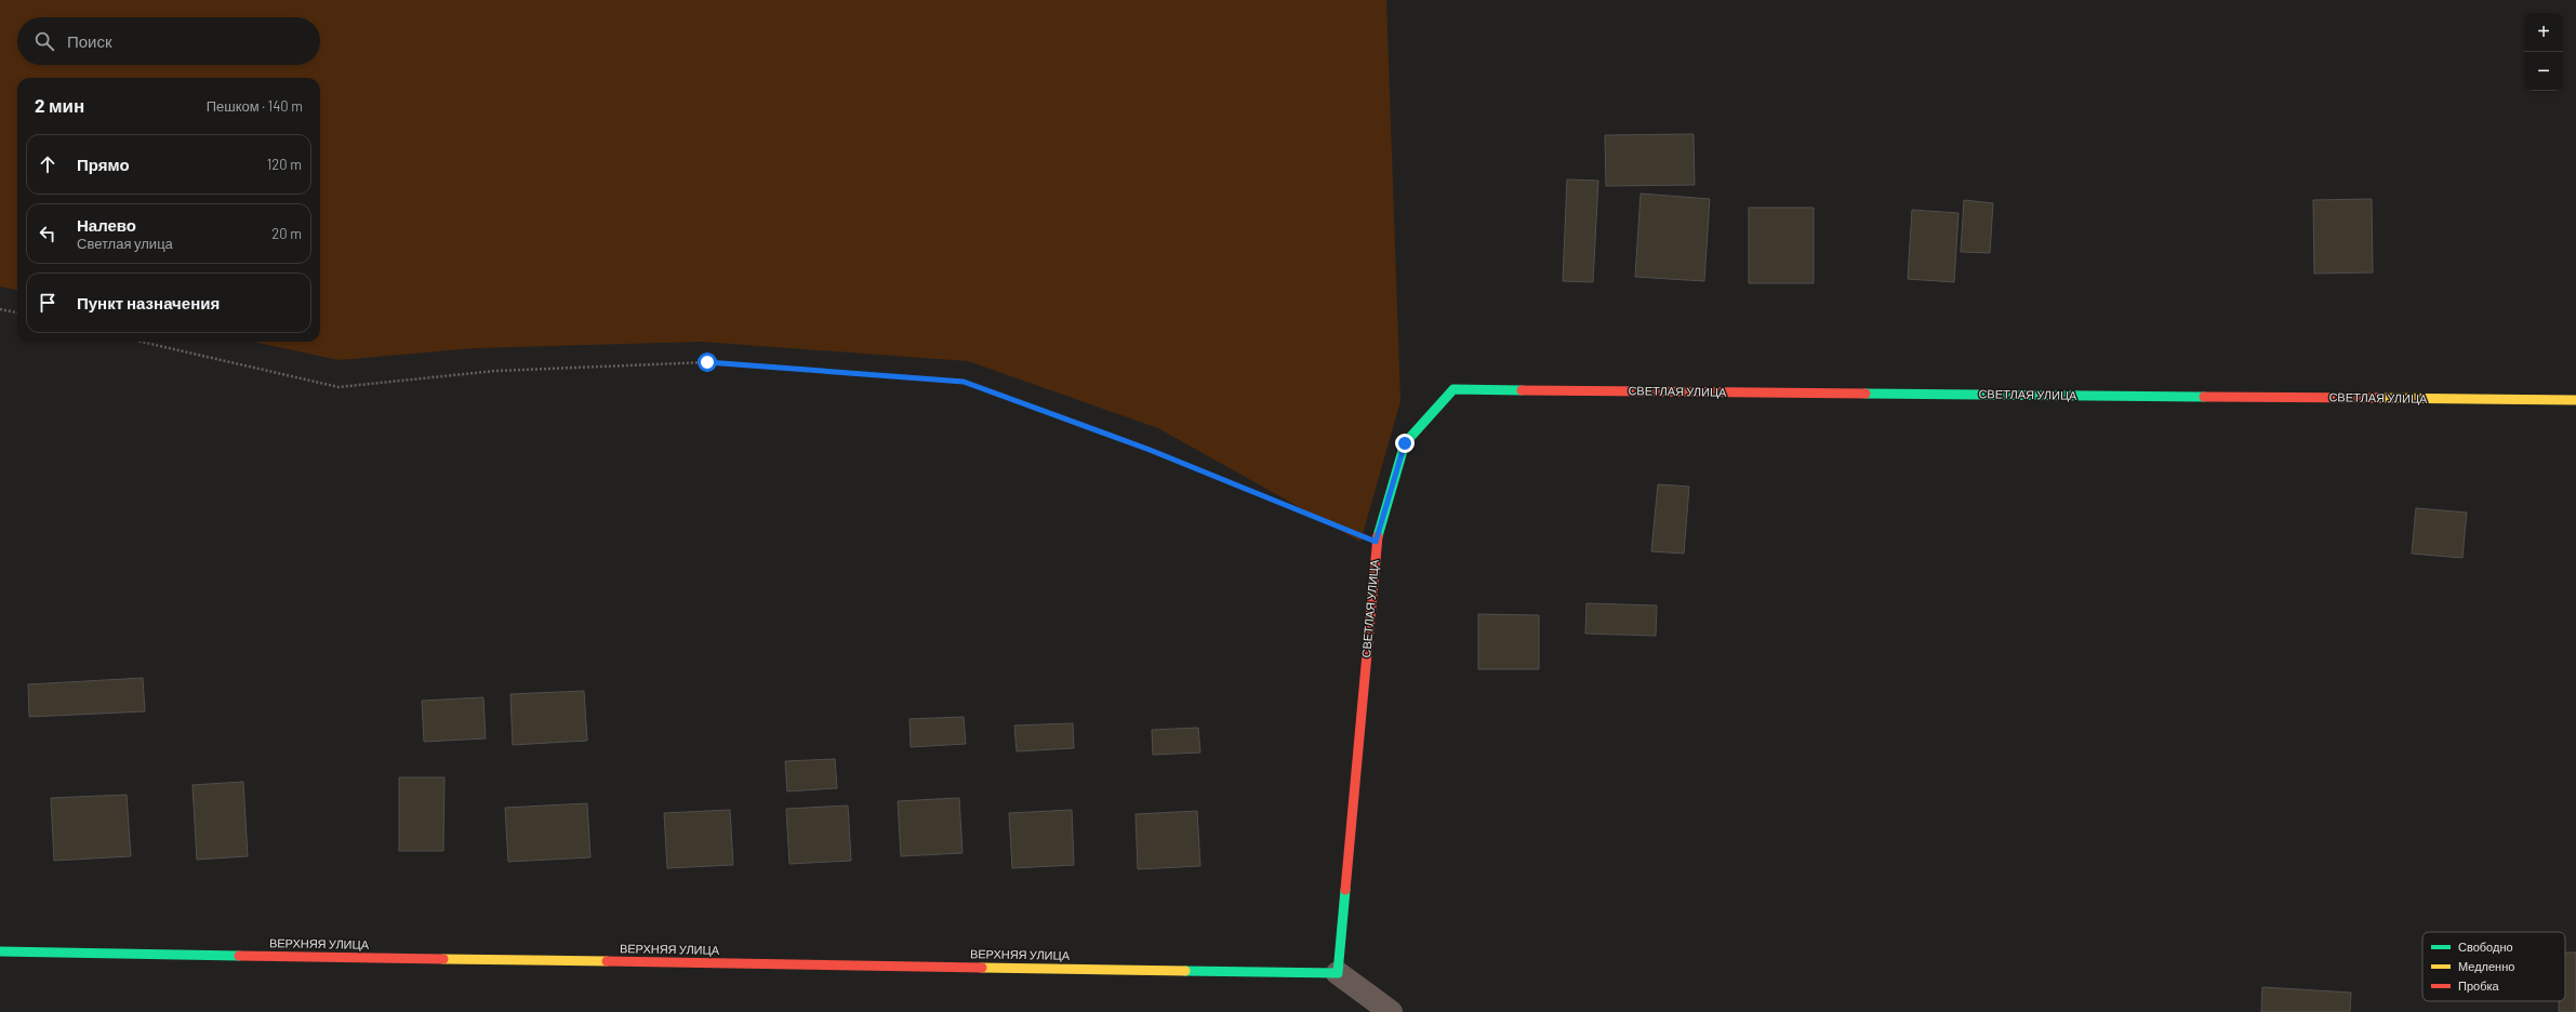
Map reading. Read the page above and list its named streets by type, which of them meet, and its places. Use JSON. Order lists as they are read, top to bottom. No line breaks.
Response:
{"streets":{"street":["СВЕТЛАЯ УЛИЦА","ВЕРХНЯЯ УЛИЦА"]},"crossings":[["СВЕТЛАЯ УЛИЦА","ВЕРХНЯЯ УЛИЦА"]],"legend":["Свободно","Медленно","Пробка"],"page":{"map_buttons":["+","−"],"search":"Поиск","heading":["2 мин","Пешком · 140 m"],"list":[["Прямо","120 m"],["Налево","Светлая улица","20 m"],"Пункт назначения"]}}
